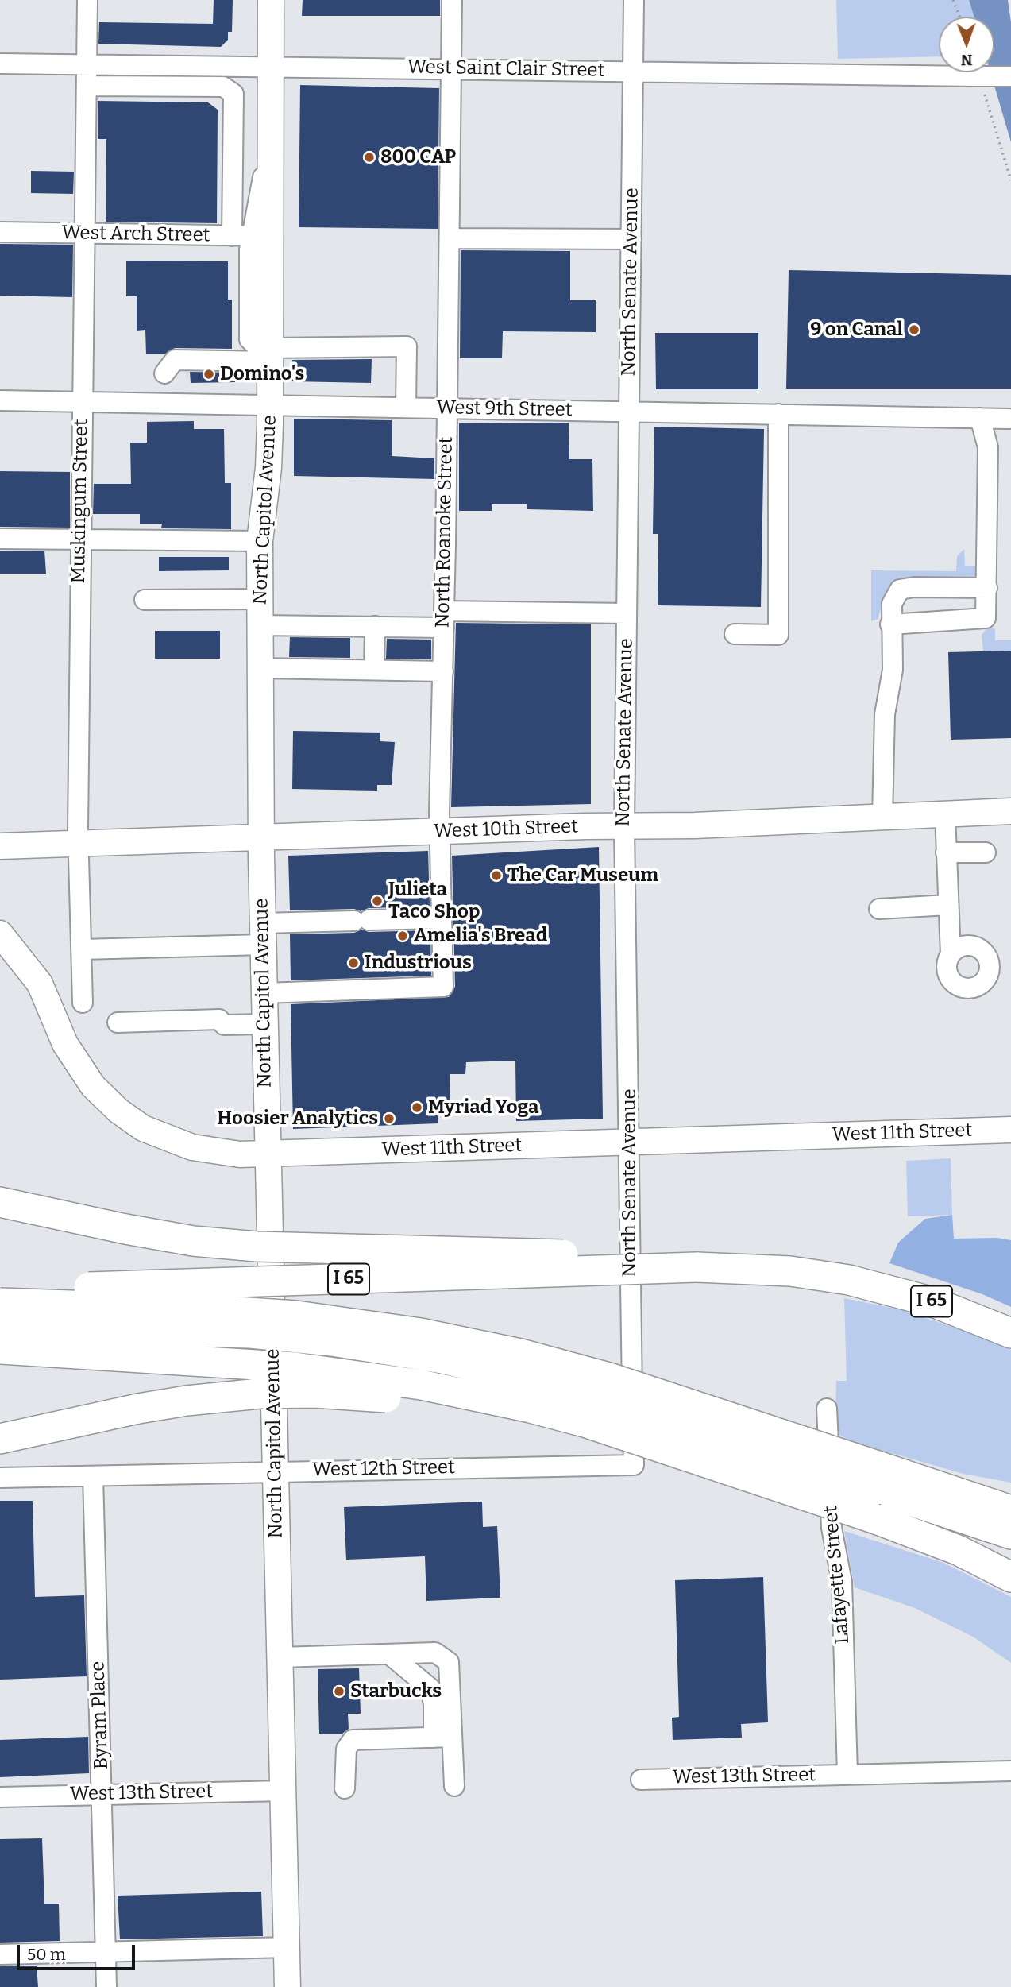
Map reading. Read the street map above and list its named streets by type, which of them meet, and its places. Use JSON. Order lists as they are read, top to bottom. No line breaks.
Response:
{"streets":{"highway":["I 65"],"main road":["North Capitol Avenue","West 10th Street","West 11th Street"],"street":["West Saint Clair Street","West Arch Street","North Senate Avenue","West 9th Street","Muskingum Street","North Roanoke Street","West 12th Street","Lafayette Street","Byram Place","West 13th Street"]},"crossings":[["West Saint Clair Street","North Senate Avenue"],["West Saint Clair Street","Muskingum Street"],["West Saint Clair Street","North Capitol Avenue"],["West Saint Clair Street","North Roanoke Street"],["West Arch Street","Muskingum Street"],["West Arch Street","North Capitol Avenue"],["North Senate Avenue","West 9th Street"],["North Senate Avenue","West 10th Street"],["North Senate Avenue","West 11th Street"],["North Senate Avenue","West 12th Street"],["West 9th Street","Muskingum Street"],["West 9th Street","North Capitol Avenue"],["West 9th Street","North Roanoke Street"],["Muskingum Street","West 10th Street"],["North Capitol Avenue","North Roanoke Street"],["North Capitol Avenue","West 10th Street"],["North Capitol Avenue","West 11th Street"],["North Capitol Avenue","West 12th Street"],["North Capitol Avenue","West 13th Street"],["North Roanoke Street","West 10th Street"],["West 12th Street","Byram Place"],["Lafayette Street","West 13th Street"],["Byram Place","West 13th Street"]],"places":["800 CAP","9 on Canal","Domino's","The Car Museum","Julieta Taco Shop","Amelia's Bread","Industrious","Myriad Yoga","Hoosier Analytics","Starbucks"],"scale_bar":"50 m","north":"bottom"}
